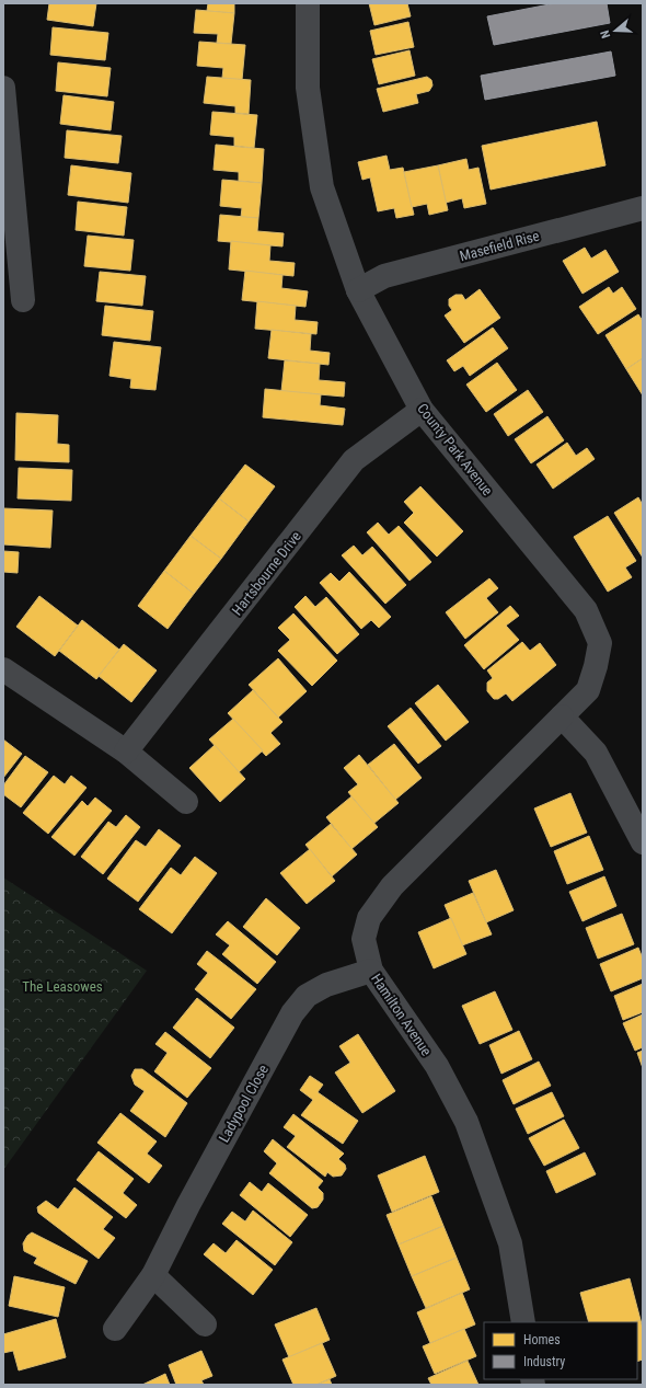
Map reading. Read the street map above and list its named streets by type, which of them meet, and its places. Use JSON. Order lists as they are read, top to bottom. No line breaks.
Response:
{"streets":{"street":["Masefield Rise","County Park Avenue","Hartsbourne Drive","Hamilton Avenue","Ladypool Close"]},"crossings":[["Masefield Rise","County Park Avenue"],["County Park Avenue","Hartsbourne Drive"],["County Park Avenue","Hamilton Avenue"],["Hamilton Avenue","Ladypool Close"]],"parks":["The Leasowes"],"legend":["Homes","Industry"],"north":"left"}
